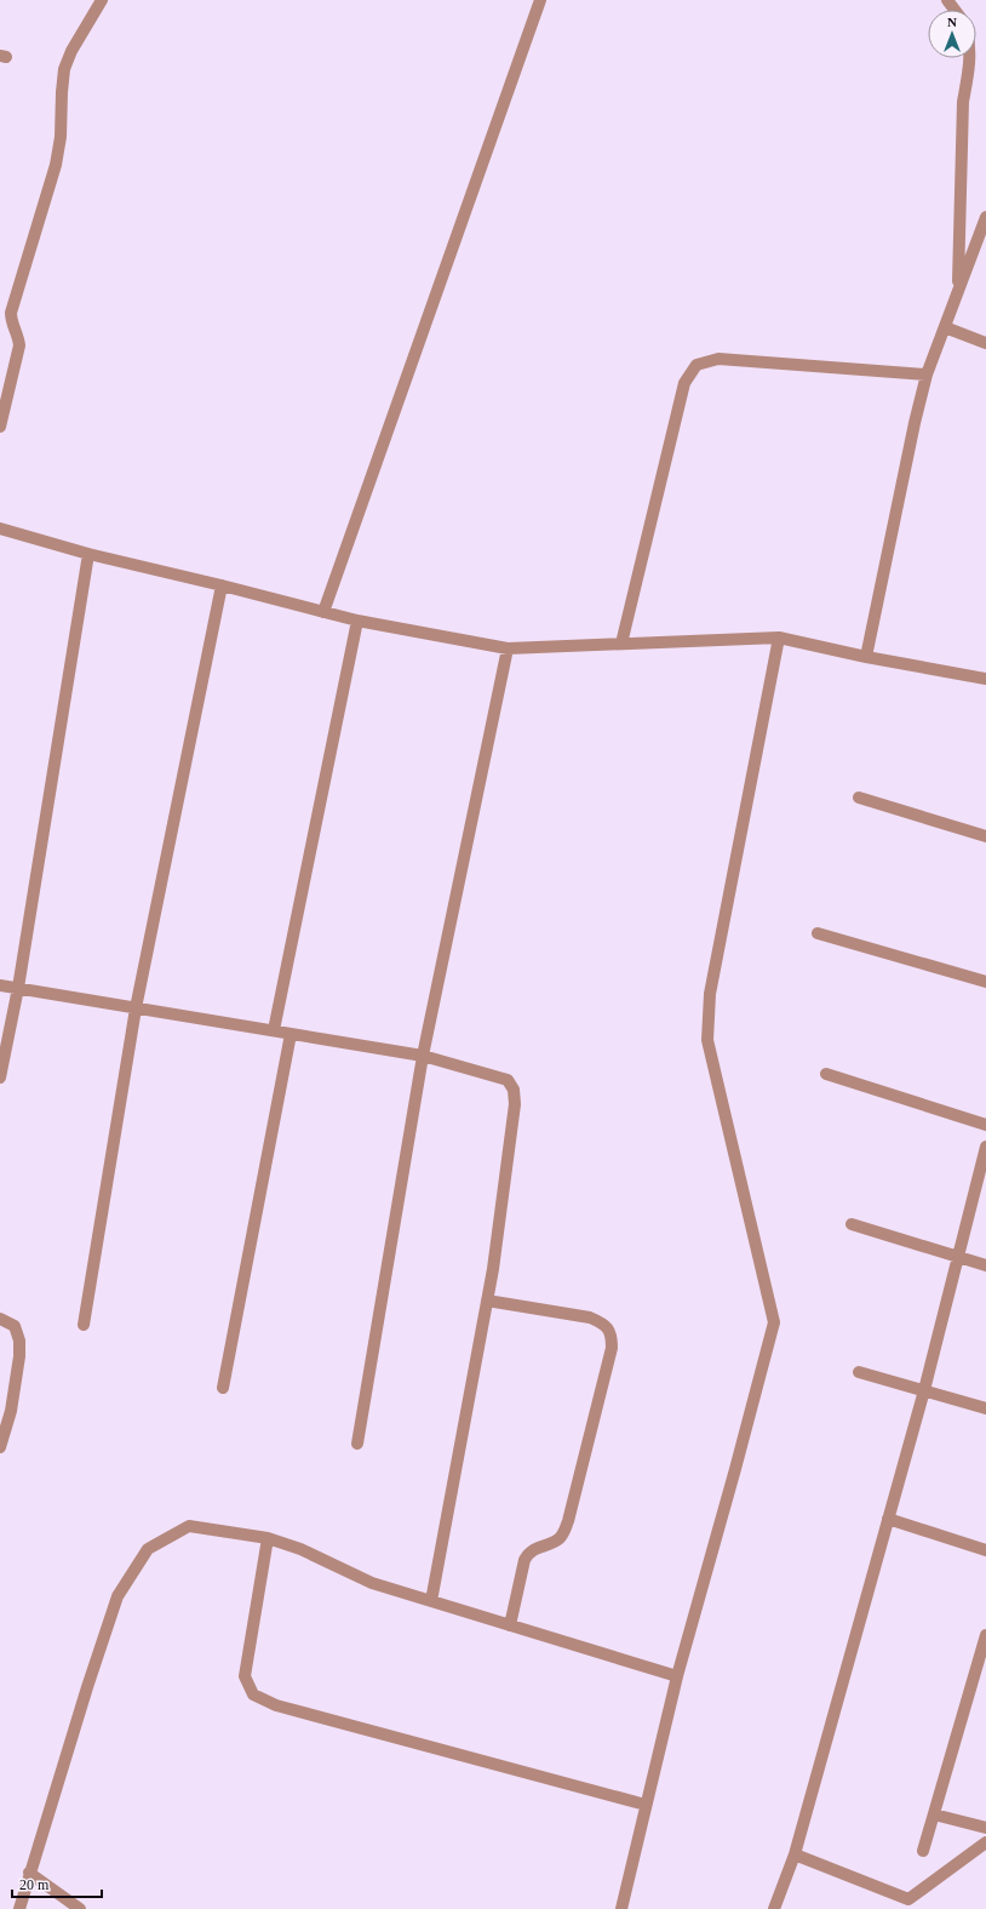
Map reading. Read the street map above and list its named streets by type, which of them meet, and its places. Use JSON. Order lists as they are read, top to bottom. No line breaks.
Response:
{"scale_bar":"20 m","north":"top"}
